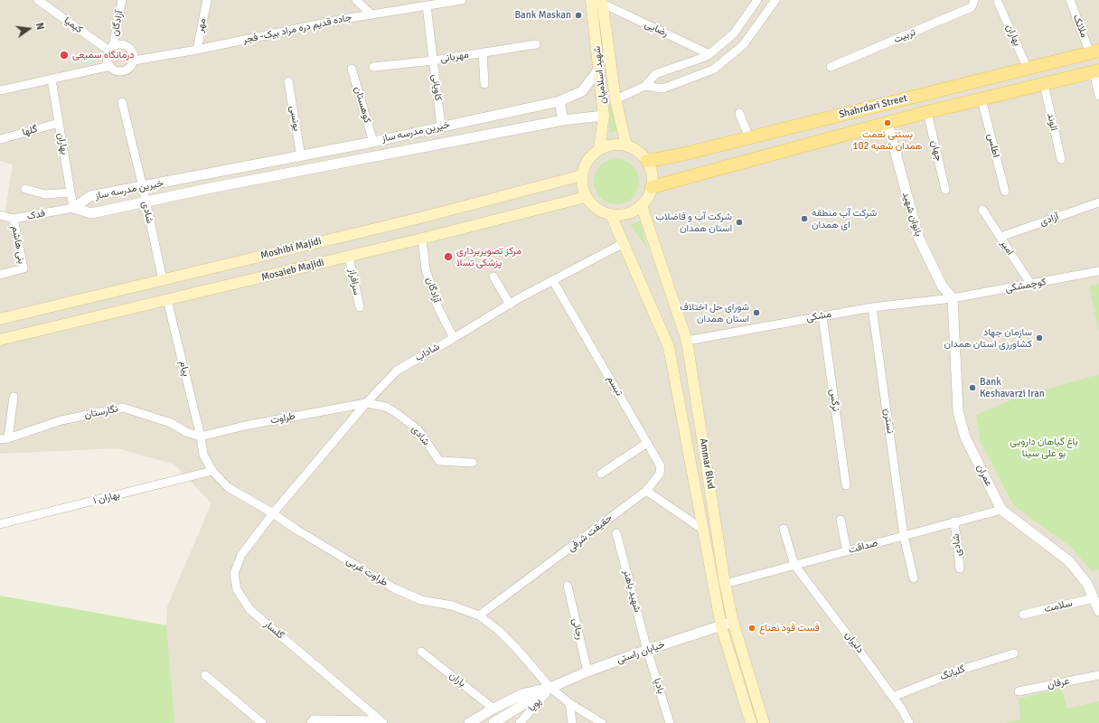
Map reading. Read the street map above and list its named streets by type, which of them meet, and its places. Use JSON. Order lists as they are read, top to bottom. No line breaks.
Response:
{"streets":{"main road":["شهید اسلامیان","Shahrdari Street","Moshibi Majidi","Mosaieb Majidi","Ammar Blvd"],"street":["آزادگان","کیمیا","مهر","ملائک","جاده قدیم دره مراد بیک- فجر","رضایی","بهاران","تربیت","مهربانی","کاویانی","کوهستان","یونسی","الوند","گلها","خیرین مدرسه ساز","اطلس","جهان","شادی","بانوان شهید","فدک","آزادی","بنی هاشم","امیر","سرافراز","کوچمشکی","مشکی","شاداب","پیام","تبسم","نرگس","نگارستان","طراوت","نسترن","عمران","بهاران ۱","حقیقت شرفی","صداقت","طراوت غربی","شهید باهنر","سلامت","رجائی","گلسار","دلیران","خیابان راستی","گلبانگ","باران","عرفان","بادپا","پویا"]},"crossings":[["آزادگان","کیمیا"],["آزادگان","جاده قدیم دره مراد بیک- فجر"],["آزادگان","Mosaieb Majidi"],["آزادگان","شاداب"],["کیمیا","جاده قدیم دره مراد بیک- فجر"],["مهر","جاده قدیم دره مراد بیک- فجر"],["ملائک","Shahrdari Street"],["جاده قدیم دره مراد بیک- فجر","کاویانی"],["رضایی","شهید اسلامیان"],["بهاران","Shahrdari Street"],["بهاران","گلها"],["بهاران","خیرین مدرسه ساز"],["بهاران","فدک"],["مهربانی","کاویانی"],["شهید اسلامیان","Shahrdari Street"],["شهید اسلامیان","خیرین مدرسه ساز"],["شهید اسلامیان","Moshibi Majidi"],["شهید اسلامیان","Mosaieb Majidi"],["شهید اسلامیان","Ammar Blvd"],["کاویانی","خیرین مدرسه ساز"],["کوهستان","خیرین مدرسه ساز"],["Shahrdari Street","الوند"],["Shahrdari Street","اطلس"],["Shahrdari Street","جهان"],["Shahrdari Street","بانوان شهید"],["Shahrdari Street","Moshibi Majidi"],["Shahrdari Street","Mosaieb Majidi"],["Shahrdari Street","Ammar Blvd"],["یونسی","خیرین مدرسه ساز"],["خیرین مدرسه ساز","شادی"],["خیرین مدرسه ساز","فدک"],["شادی","Moshibi Majidi"],["شادی","شاداب"],["شادی","طراوت"],["شادی","صداقت"],["بانوان شهید","کوچمشکی"],["بانوان شهید","مشکی"],["بانوان شهید","عمران"],["فدک","بنی هاشم"],["آزادی","امیر"],["امیر","کوچمشکی"],["Moshibi Majidi","Mosaieb Majidi"],["Moshibi Majidi","Ammar Blvd"],["Mosaieb Majidi","سرافراز"],["Mosaieb Majidi","پیام"],["Mosaieb Majidi","Ammar Blvd"],["کوچمشکی","مشکی"],["کوچمشکی","عمران"],["مشکی","نرگس"],["مشکی","نسترن"],["مشکی","Ammar Blvd"],["مشکی","عمران"],["شاداب","تبسم"],["شاداب","طراوت"],["شاداب","Ammar Blvd"],["شاداب","طراوت غربی"],["شاداب","گلسار"],["پیام","نگارستان"],["پیام","طراوت"],["پیام","طراوت غربی"],["تبسم","حقیقت شرفی"],["نگارستان","طراوت"],["نگارستان","طراوت غربی"],["طراوت","طراوت غربی"],["نسترن","صداقت"],["Ammar Blvd","صداقت"],["Ammar Blvd","خیابان راستی"],["عمران","صداقت"],["عمران","سلامت"],["بهاران ۱","طراوت غربی"],["حقیقت شرفی","طراوت غربی"],["صداقت","دلیران"],["طراوت غربی","گلسار"],["طراوت غربی","خیابان راستی"],["طراوت غربی","پویا"],["شهید باهنر","خیابان راستی"],["شهید باهنر","بادپا"],["رجائی","خیابان راستی"],["دلیران","گلبانگ"],["خیابان راستی","بادپا"],["خیابان راستی","پویا"]],"parks":["باغ گیاهان دارویی بو علی سینا"],"places":["Bank Maskan","درمانگاه سمیعی","بستنی نعمت همدان شعبه 102","شرکت آب منطقه ای همدان","شرکت آب و فاضلاب استان همدان","مرکز تصویربرداری پزشکی تسلا","شوراى حل اختلاف استان همدان","سازمان جهاد کشاورزی استان همدان","Bank Keshavarzi Iran","فست فود نعناع"],"north":"right"}
